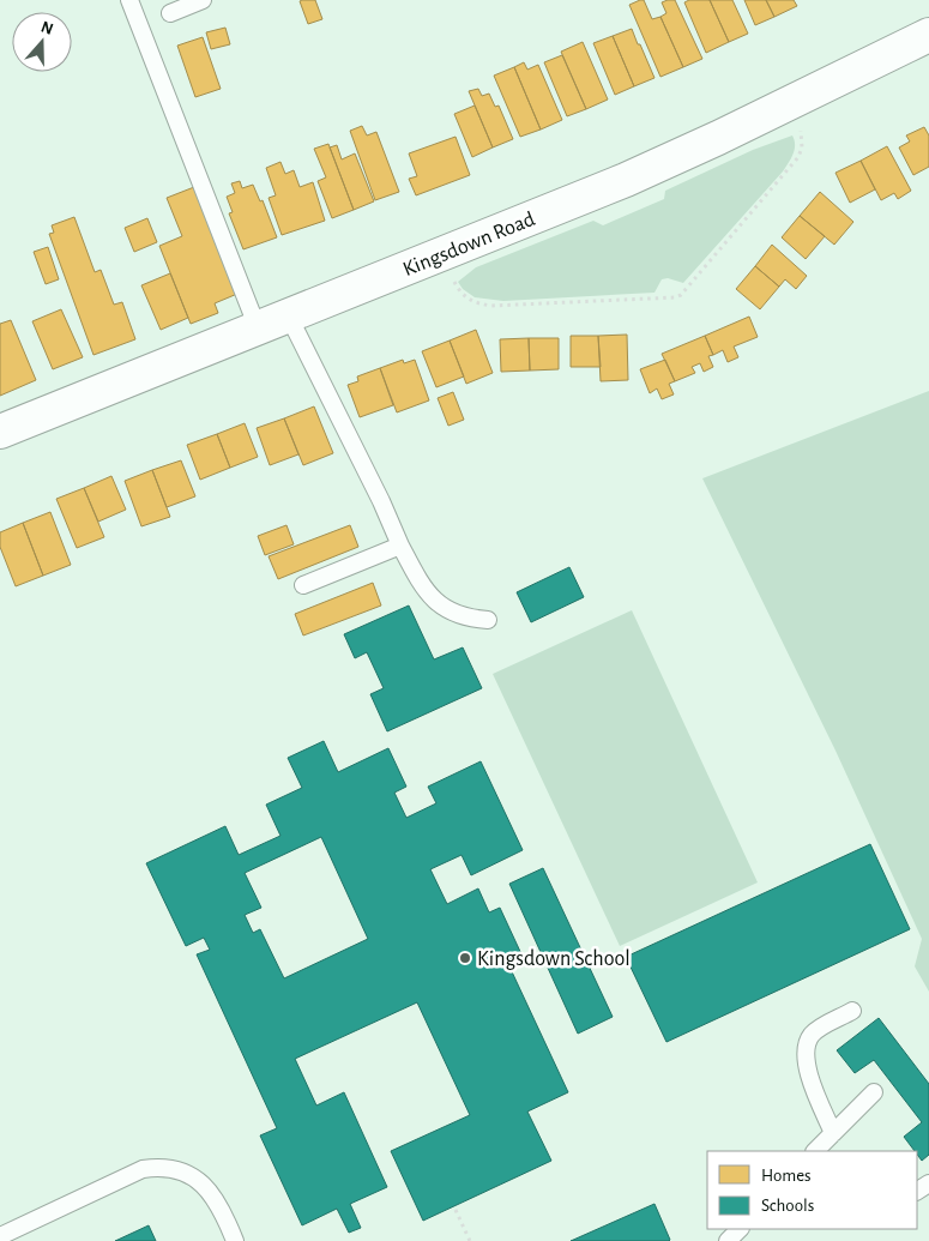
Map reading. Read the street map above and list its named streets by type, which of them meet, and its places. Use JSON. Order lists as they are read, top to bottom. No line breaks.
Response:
{"streets":{"main road":["Kingsdown Road"]},"places":["Kingsdown School"],"legend":["Homes","Schools"],"north":"top"}
